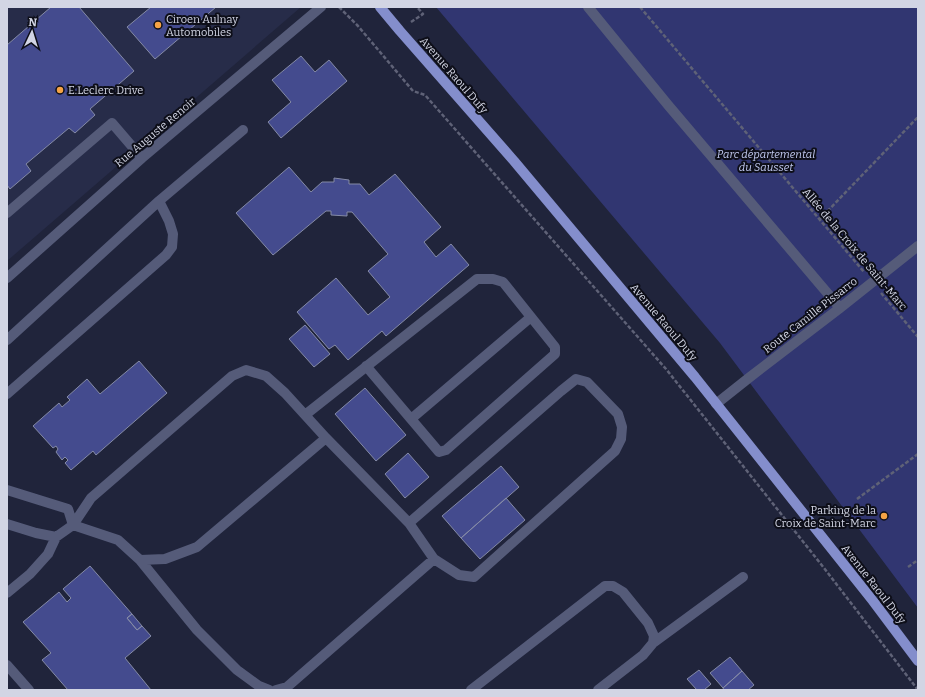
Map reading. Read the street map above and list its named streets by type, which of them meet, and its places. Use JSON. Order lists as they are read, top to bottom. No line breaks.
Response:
{"streets":{"main road":["Avenue Raoul Dufy"],"street":["Rue Auguste Renoir","Route Camille Pissarro"],"path":["Allée de la Croix de Saint-Marc"]},"crossings":[["Avenue Raoul Dufy","Route Camille Pissarro"],["Allée de la Croix de Saint-Marc","Route Camille Pissarro"]],"parks":["Parc départemental du Sausset"],"places":["Ciroen Aulnay Automobiles","E.Leclerc Drive","Parking de la Croix de Saint-Marc"],"north":"top"}
